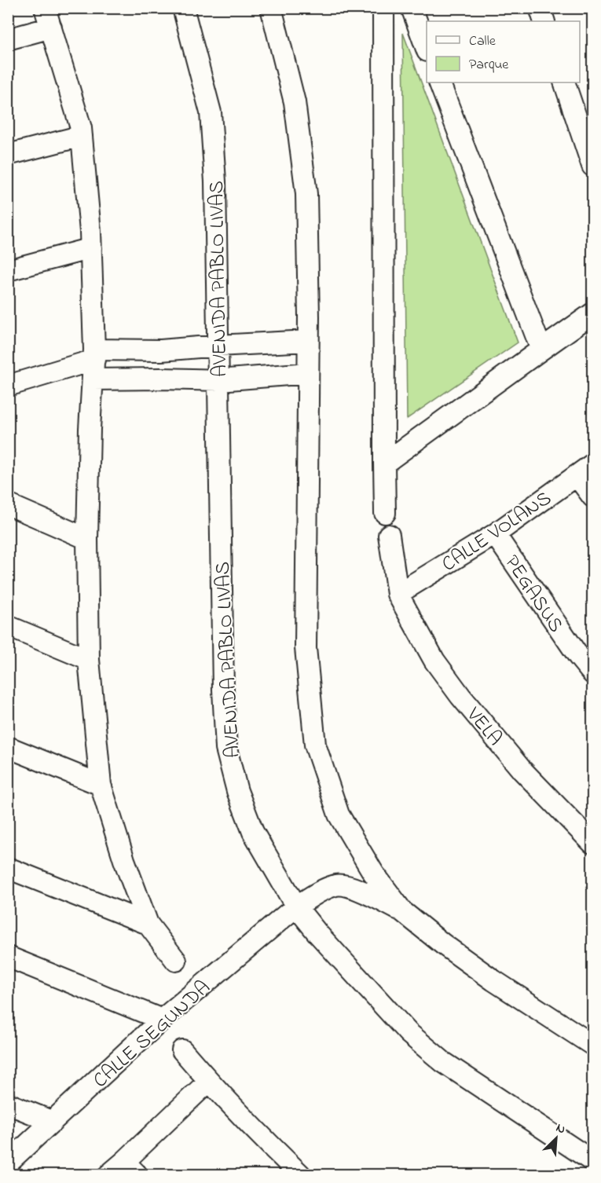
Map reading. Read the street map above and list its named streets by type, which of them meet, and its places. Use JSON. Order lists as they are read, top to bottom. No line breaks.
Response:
{"streets":{"street":["AVENIDA PABLO LIVAS","CALLE VOLANS","PEGASUS","VELA","CALLE SEGUNDA"]},"crossings":[["AVENIDA PABLO LIVAS","CALLE SEGUNDA"],["CALLE VOLANS","PEGASUS"],["CALLE VOLANS","VELA"]],"legend":["Calle","Parque"],"north":"top right"}
